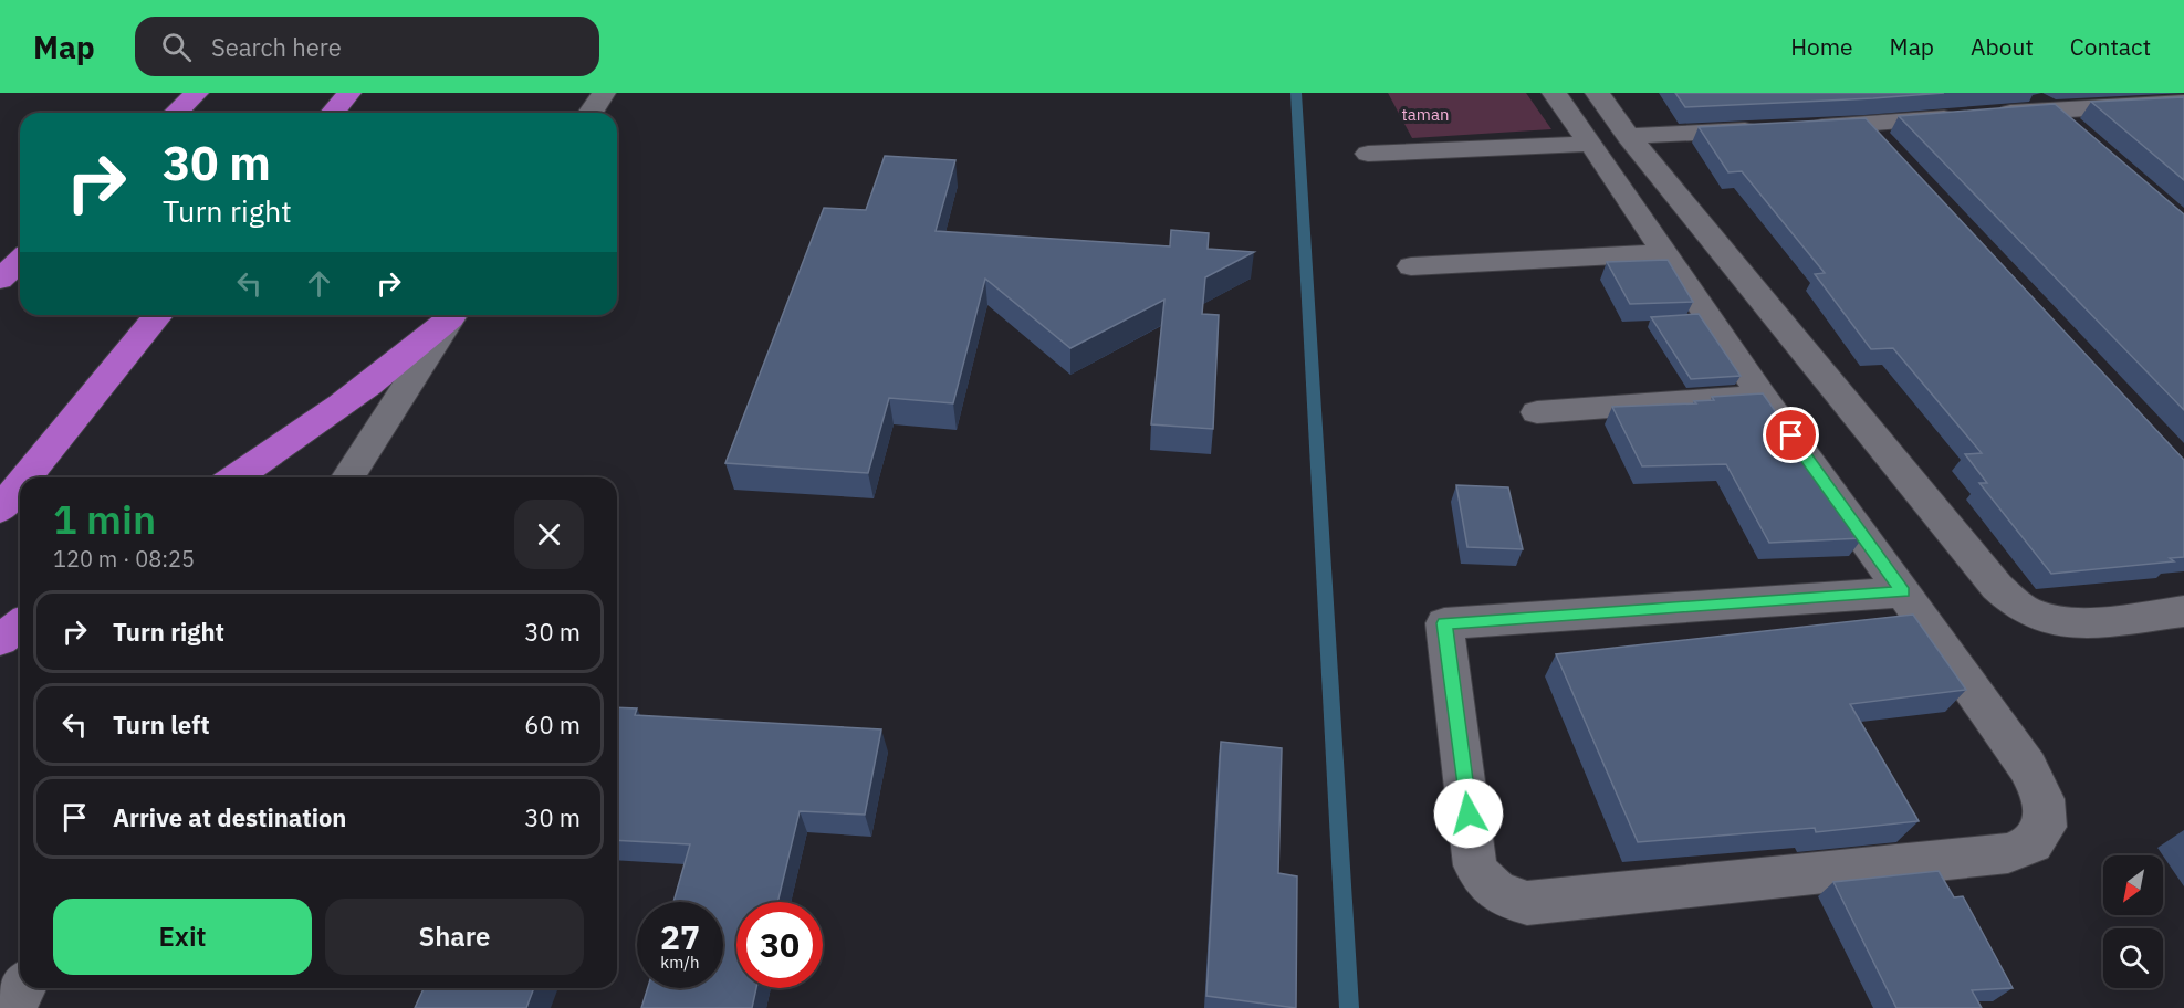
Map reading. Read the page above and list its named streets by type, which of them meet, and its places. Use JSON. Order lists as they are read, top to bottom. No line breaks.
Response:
{"parks":["taman"],"north":"bottom left","page":{"header":"Map","search":"Search here","nav":["Home","Map","About","Contact"],"turn":["30 m","Turn right"],"heading":["1 min","120 m · 08:25"],"list":[{"name":"Turn right","value":"30 m"},{"name":"Turn left","value":"60 m"},{"name":"Arrive at destination","value":"30 m"}],"buttons":["Exit","Share"],"speed":"27 km/h","limit":"30"}}
